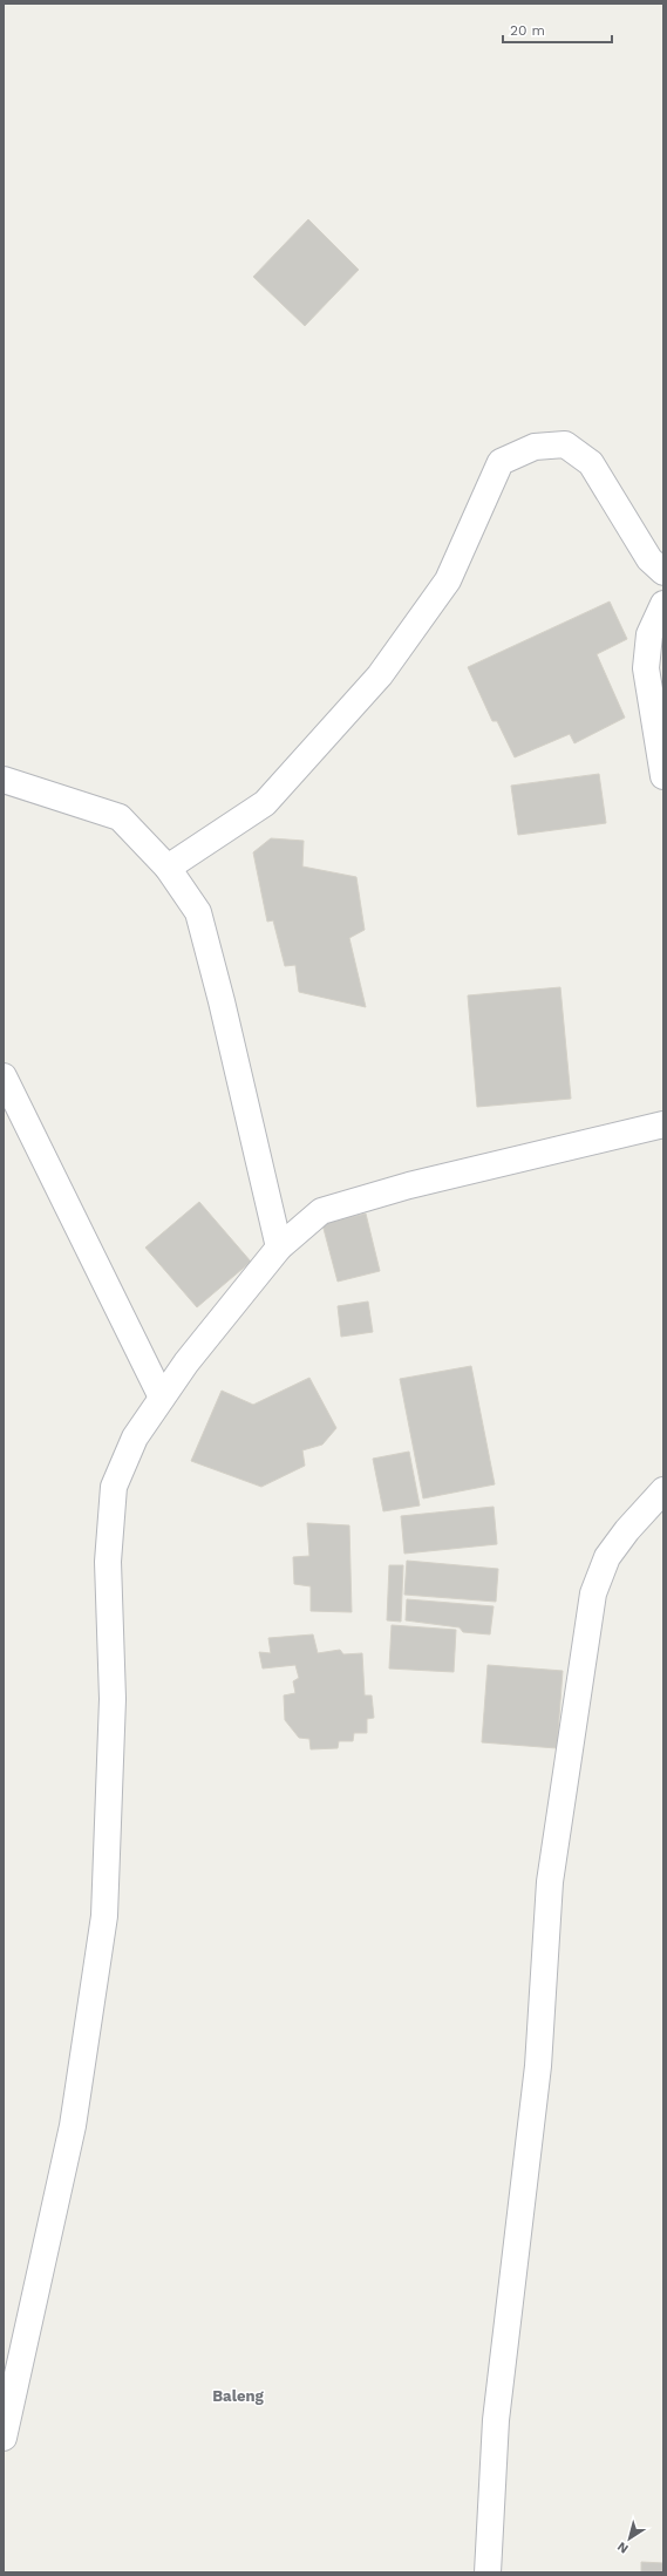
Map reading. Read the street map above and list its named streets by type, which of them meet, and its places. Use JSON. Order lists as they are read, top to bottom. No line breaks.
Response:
{"districts":["Baleng"],"scale_bar":"20 m","north":"bottom left"}
